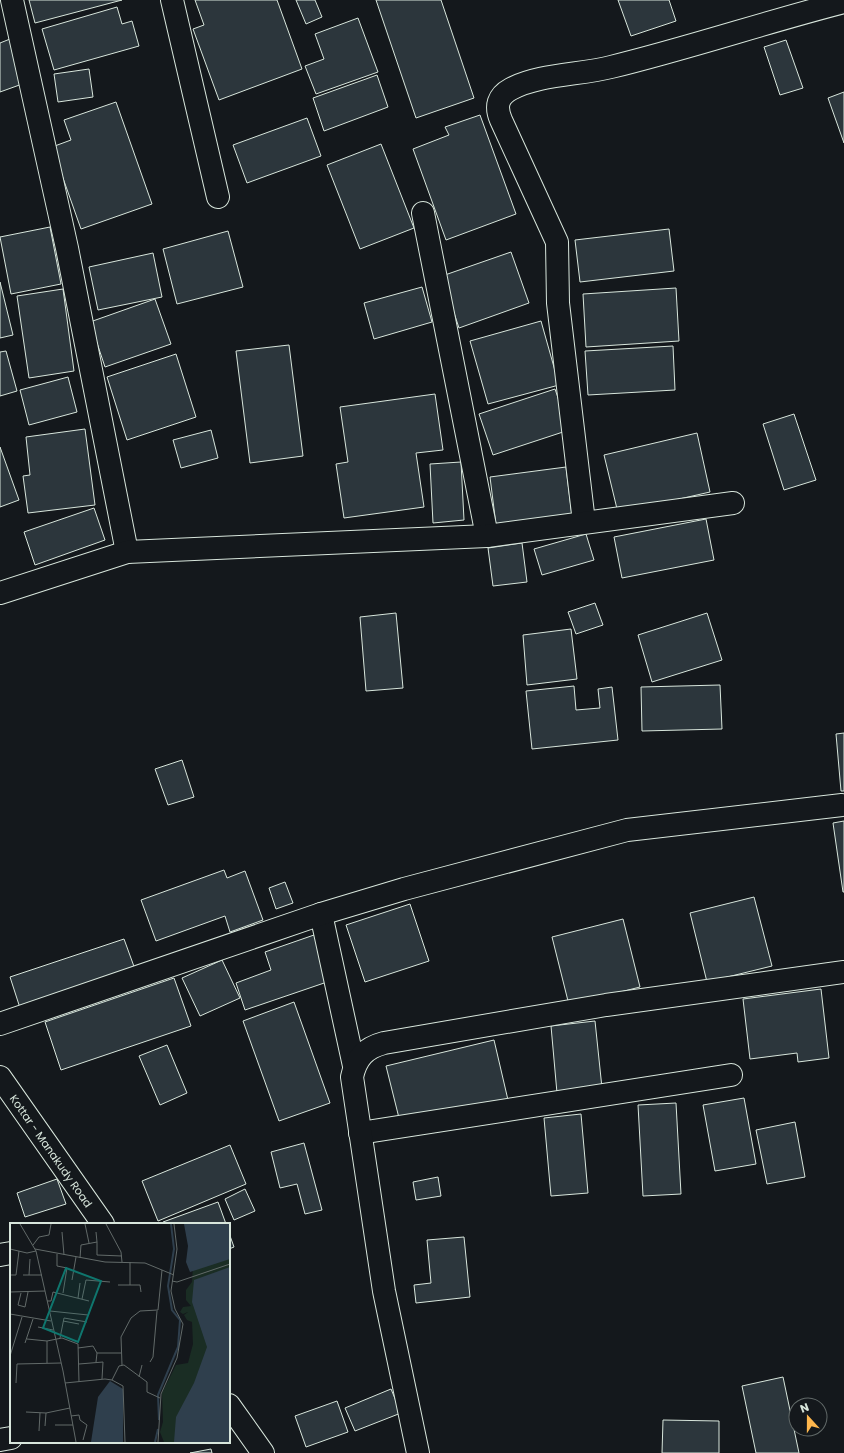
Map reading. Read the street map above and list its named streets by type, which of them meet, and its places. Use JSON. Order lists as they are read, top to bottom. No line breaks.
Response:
{"streets":{"street":["Kottar - Manakudy Road"]},"north":"top"}
